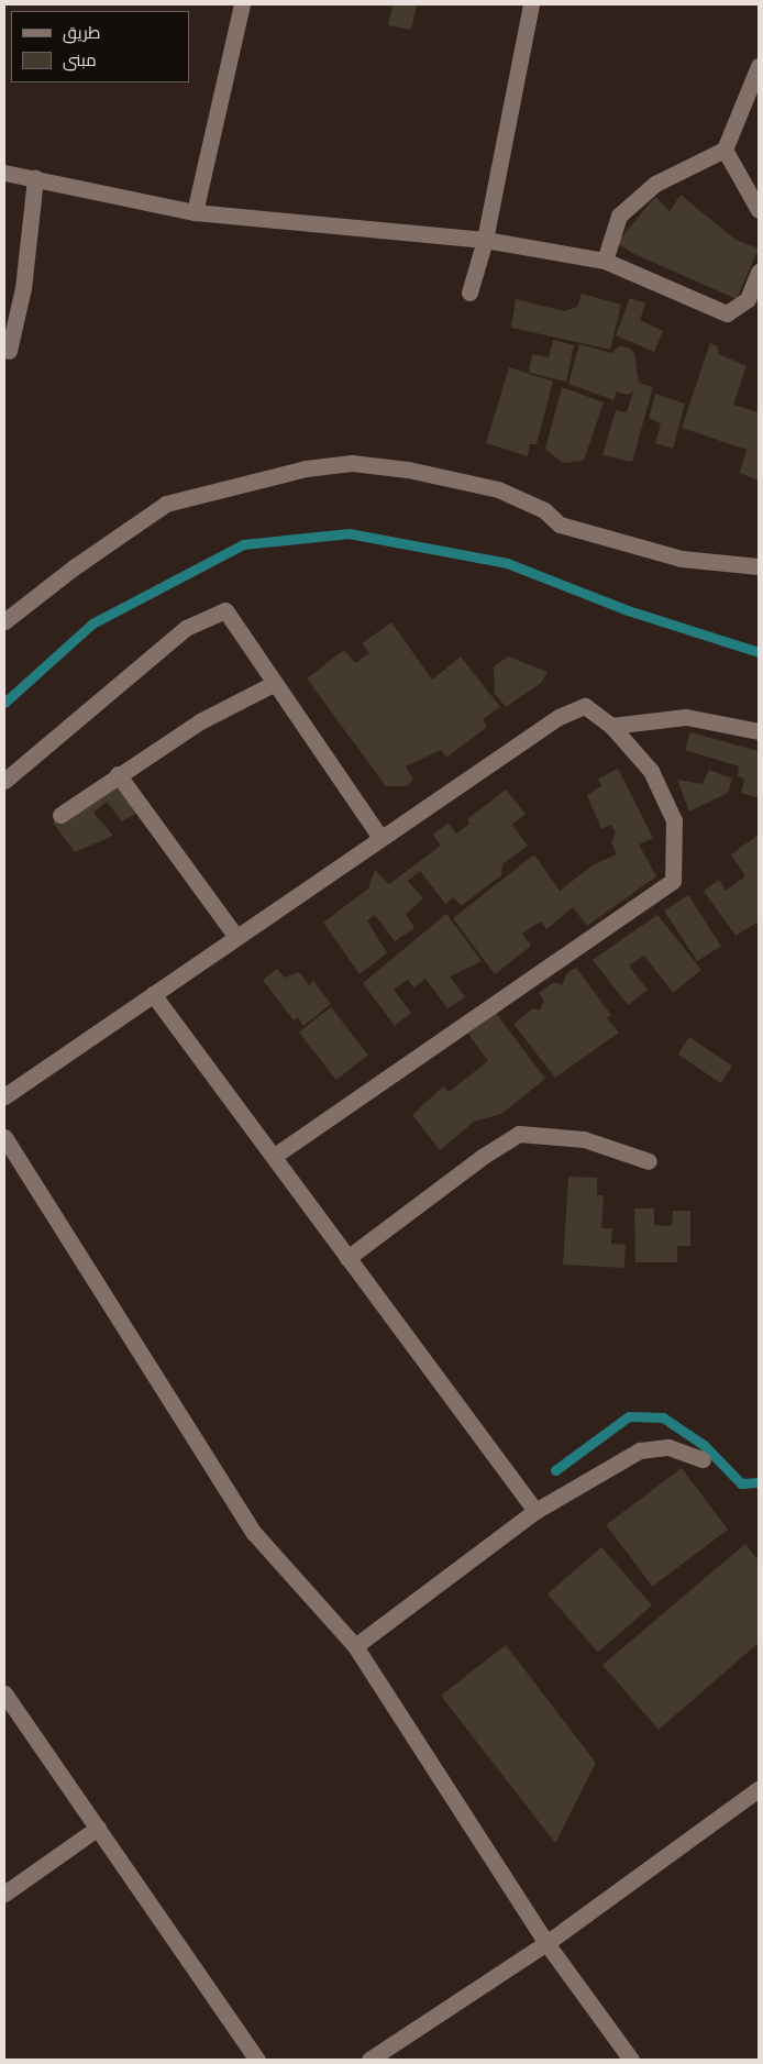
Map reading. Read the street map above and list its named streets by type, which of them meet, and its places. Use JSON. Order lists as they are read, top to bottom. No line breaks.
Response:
{"legend":["طريق","مبنى"]}
